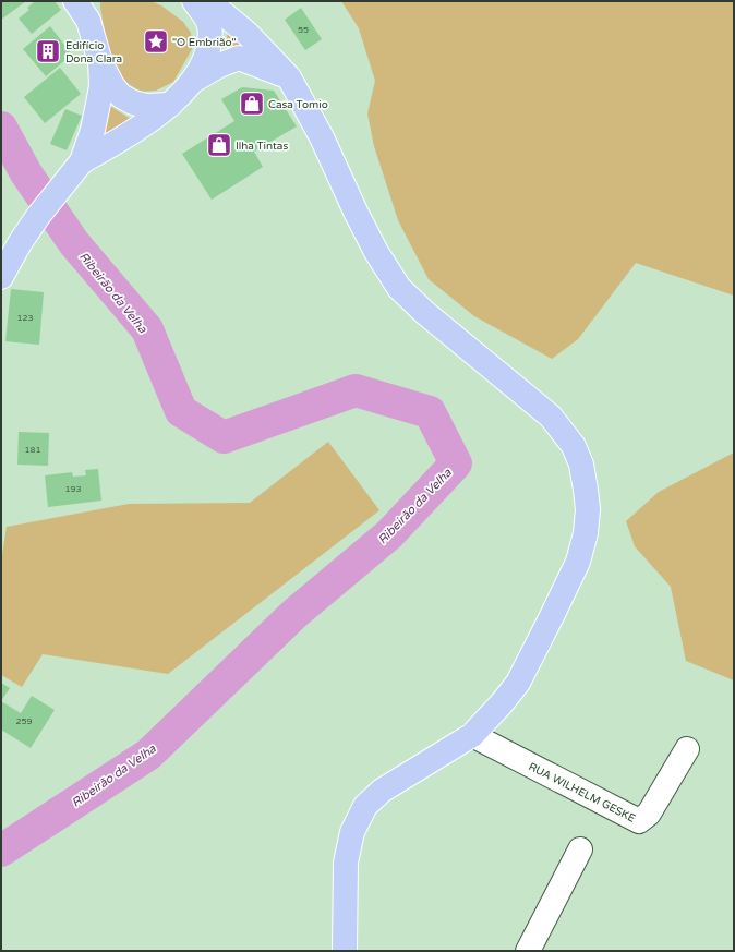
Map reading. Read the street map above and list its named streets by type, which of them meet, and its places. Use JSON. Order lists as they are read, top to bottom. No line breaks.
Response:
{"streets":{"street":["RUA WILHELM GESKE"]},"water":["Ribeirão da Velha"],"places":{"place":["\"O Embrião\""],"building":["Edifício Dona Clara"],"shop":["Casa Tomio","Ilha Tintas"]},"house_numbers":["55","123","181","193","259"]}
